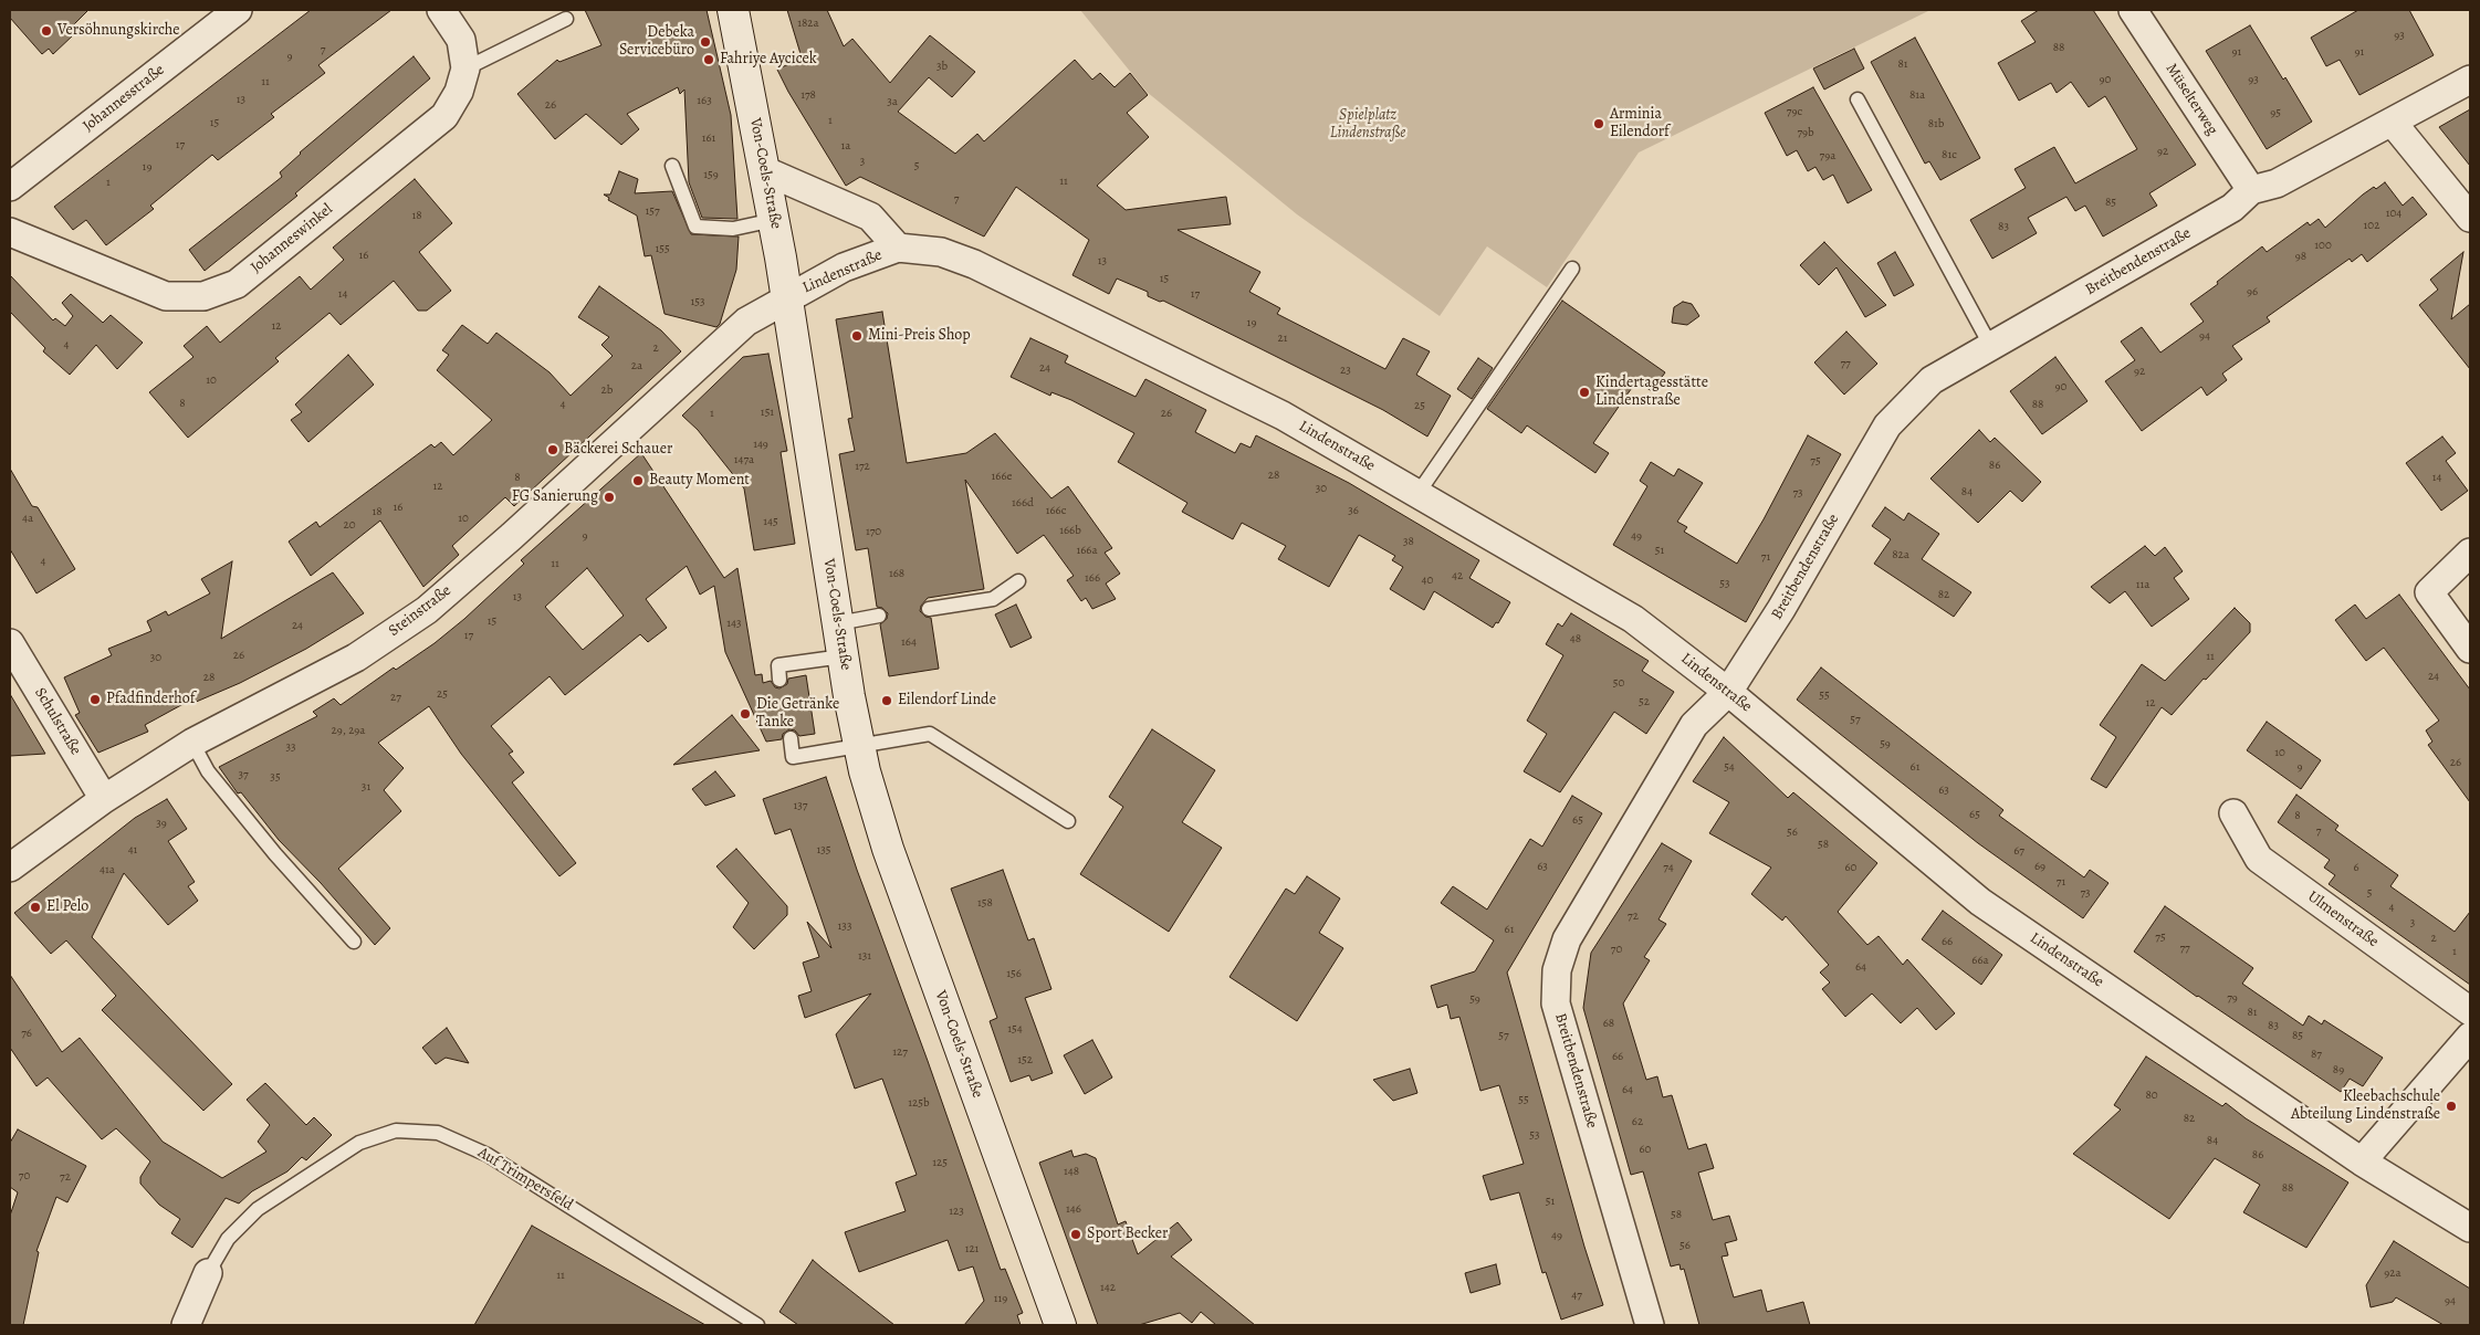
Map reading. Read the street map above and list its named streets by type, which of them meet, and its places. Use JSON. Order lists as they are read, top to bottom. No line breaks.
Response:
{"streets":{"main road":["Von-Coels-Straße"],"street":["Johannesstraße","Müselterweg","Johanneswinkel","Breitbendenstraße","Lindenstraße","Steinstraße","Schulstraße","Ulmenstraße","Auf Trimpersfeld"]},"crossings":[["Müselterweg","Breitbendenstraße"],["Von-Coels-Straße","Lindenstraße"],["Von-Coels-Straße","Steinstraße"],["Breitbendenstraße","Lindenstraße"],["Lindenstraße","Steinstraße"],["Steinstraße","Schulstraße"]],"parks":["Spielplatz Lindenstraße"],"places":["Versöhnungskirche","Debeka Servicebüro","Fahriye Aycicek","Arminia Eilendorf","Mini-Preis Shop","Kindertagesstätte Lindenstraße","Bäckerei Schauer","Beauty Moment","FG Sanierung","Pfadfinderhof","Eilendorf Linde","Die Getränke Tanke","El Pelo","Kleebachschule Abteilung Lindenstraße","Sport Becker"],"house_numbers":["182a","93","88","7","91","91","9","81","3b","90","93","11","178","81a","13","163","3a","26","79c","95","1","15","81b","79b","161","17","1a","92","81c","79a","3","5","19","159","11","1","7","85","157","104","18","102","83","100","155","16","98","13","15","96","14","17","153","19","12","94","21","4","2","77","2a","24","23","92","10","90","2b","8","4","88","25","151","1","26","149","147a","75","86","172","28","166e","8","14","12","30","84","73","166d","16","166c","36","18","4a","10","145","20","166b","170","9","49","38","166a","51","82a","71","4","11","168","42","166","40","53","11a","82","13","15","143","24","17","48","164","26","11","30","24","28","50","25","55","27","52","12","57","29, 29a","59","33","10","26","54","61","9","37","35","31","63","137","65","8","65","39","7","56","58","41","135","67","63","69","74","60","6","41a","71","73","5","158","4","72","3","133","61","75","2","66","77","70","1","131","66a","64","156","79","59","81","68","83","154","76","57","85","127","87","66","152","89","64","80","55","125b","82","62","53","84","60","86","125","148","70","72","88","51","146","123","58","49","56","121","92a","11","142","47","119","94"]}
